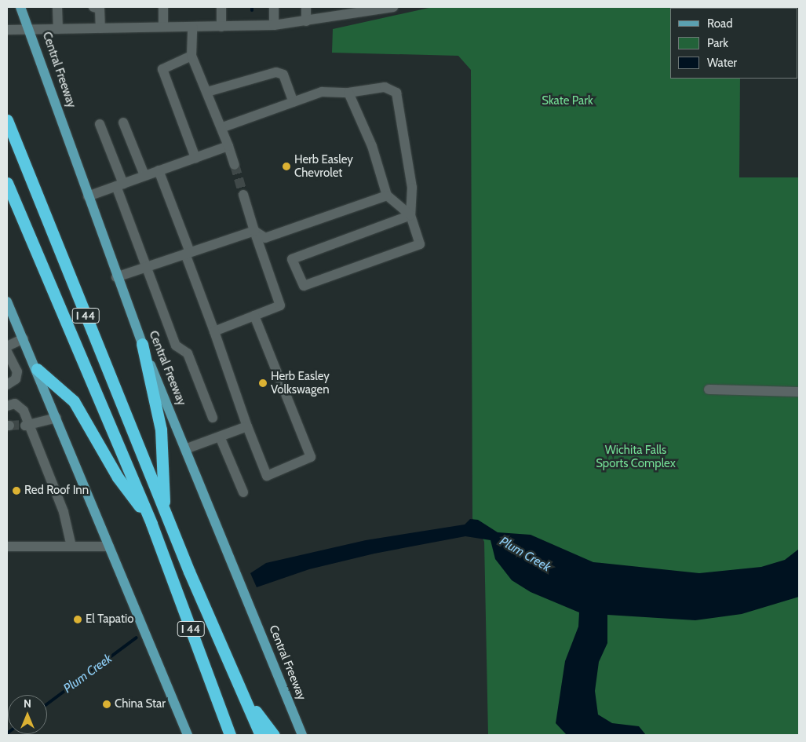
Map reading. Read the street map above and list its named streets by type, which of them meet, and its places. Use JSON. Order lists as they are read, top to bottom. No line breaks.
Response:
{"streets":{"highway":["I 44"],"main road":["Central Freeway"]},"water":["Plum Creek"],"parks":["Skate Park","Wichita Falls Sports Complex"],"places":["Herb Easley Chevrolet","Herb Easley Volkswagen","Red Roof Inn","El Tapatio","China Star"],"legend":["Road","Park","Water"],"north":"top"}
